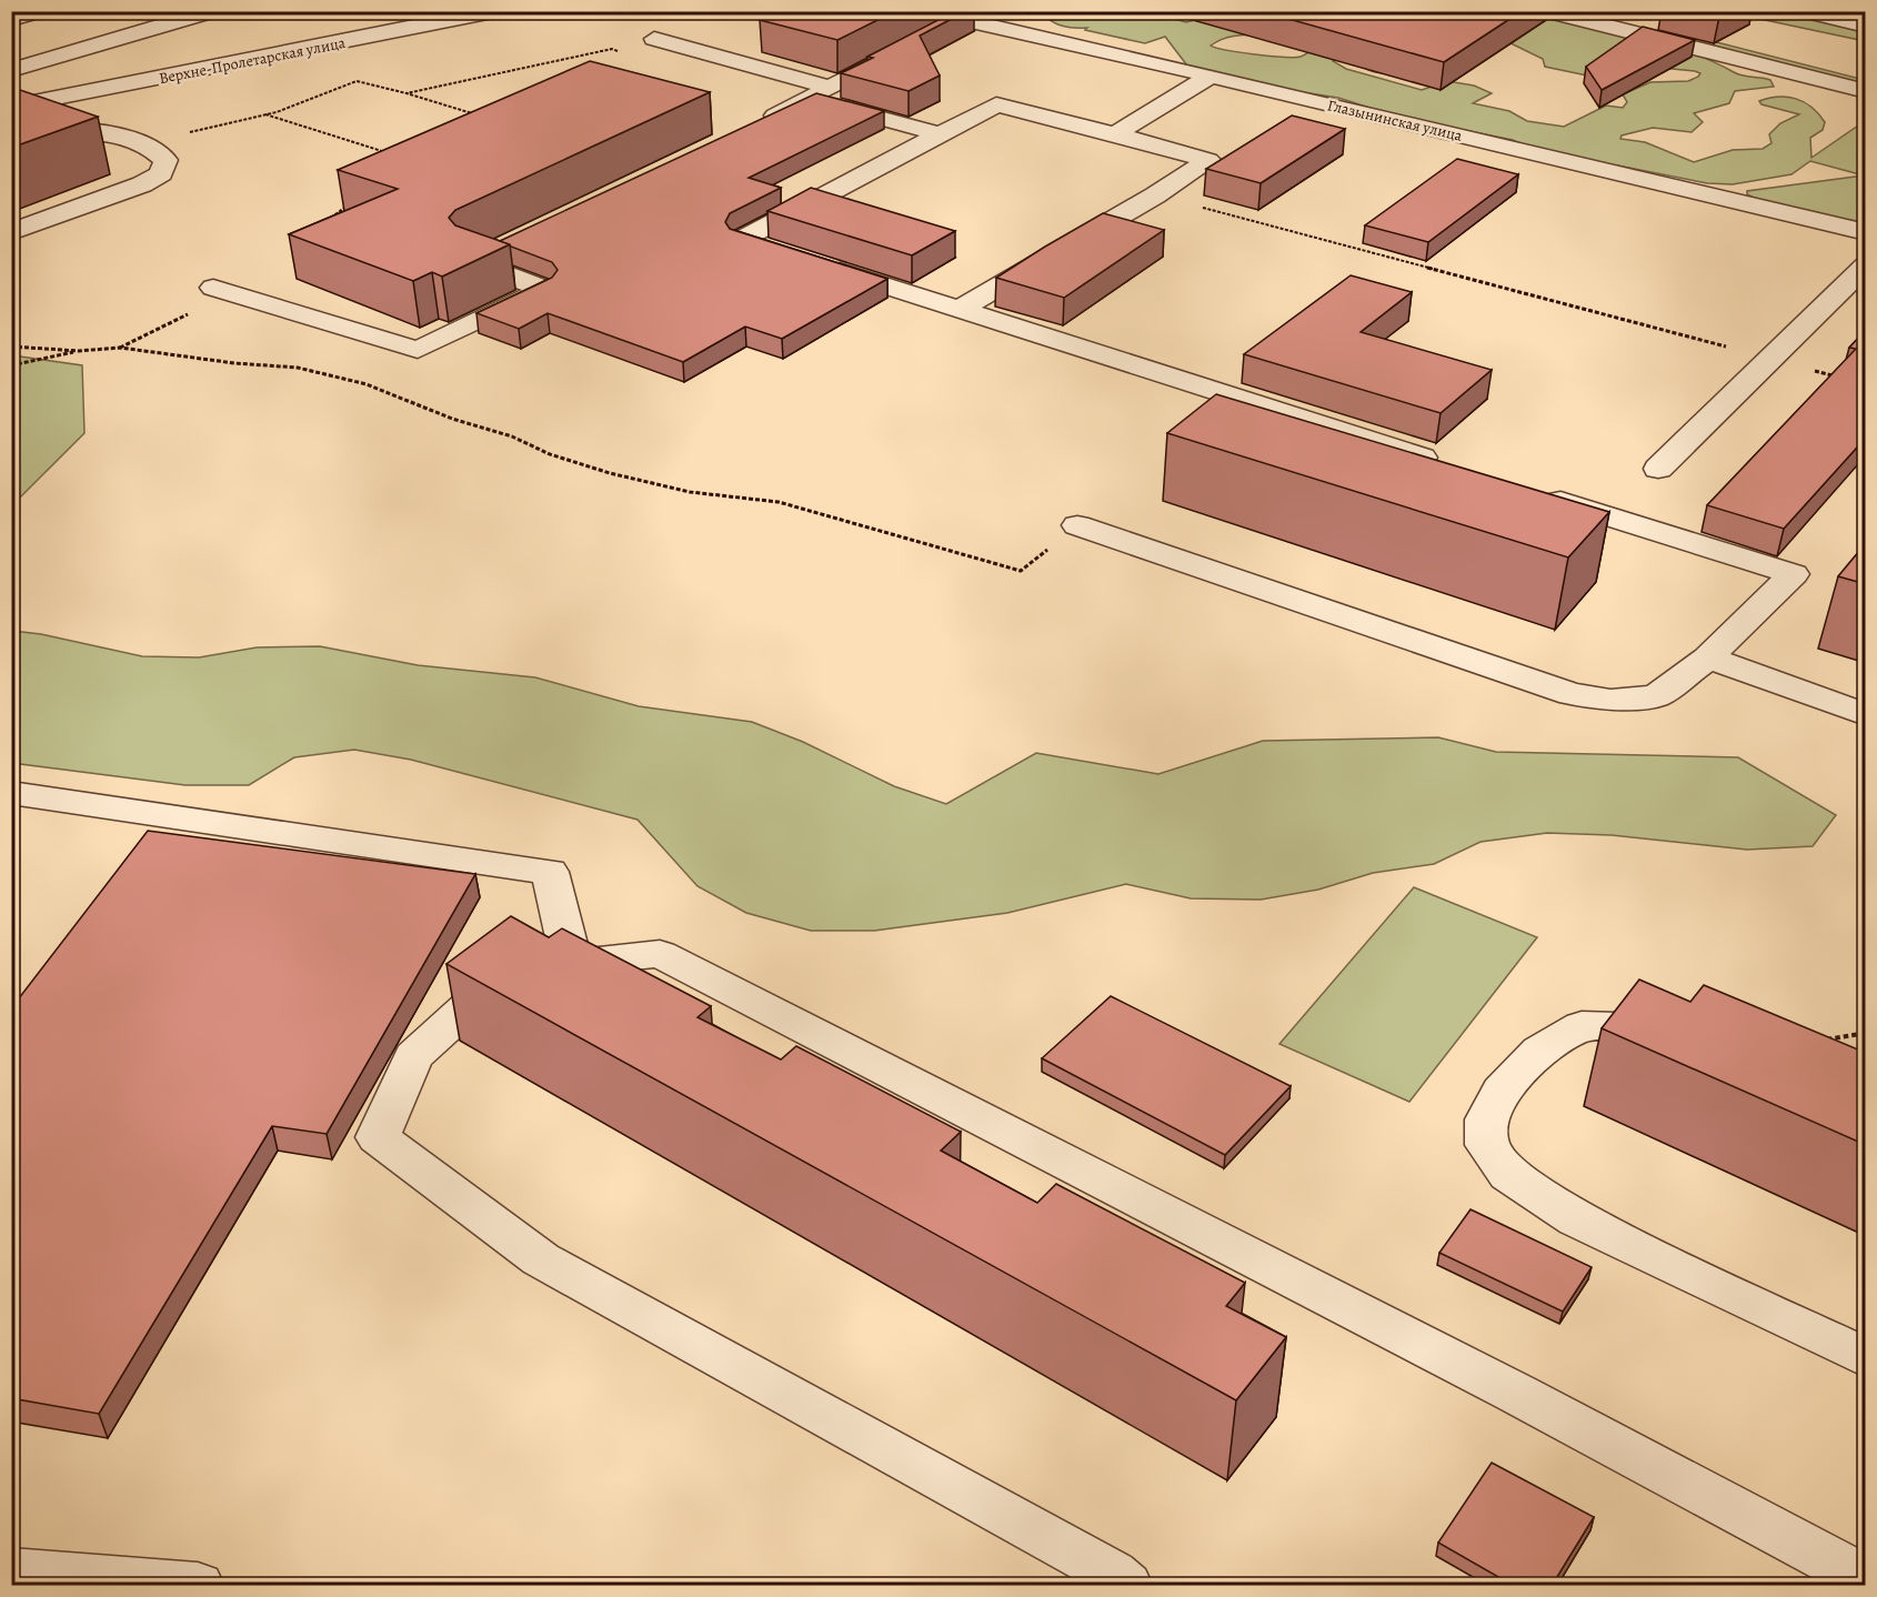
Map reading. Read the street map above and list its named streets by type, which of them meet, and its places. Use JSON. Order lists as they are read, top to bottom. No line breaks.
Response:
{"streets":{"street":["Верхне-Пролетарская улица","Глазынинская улица"]}}
